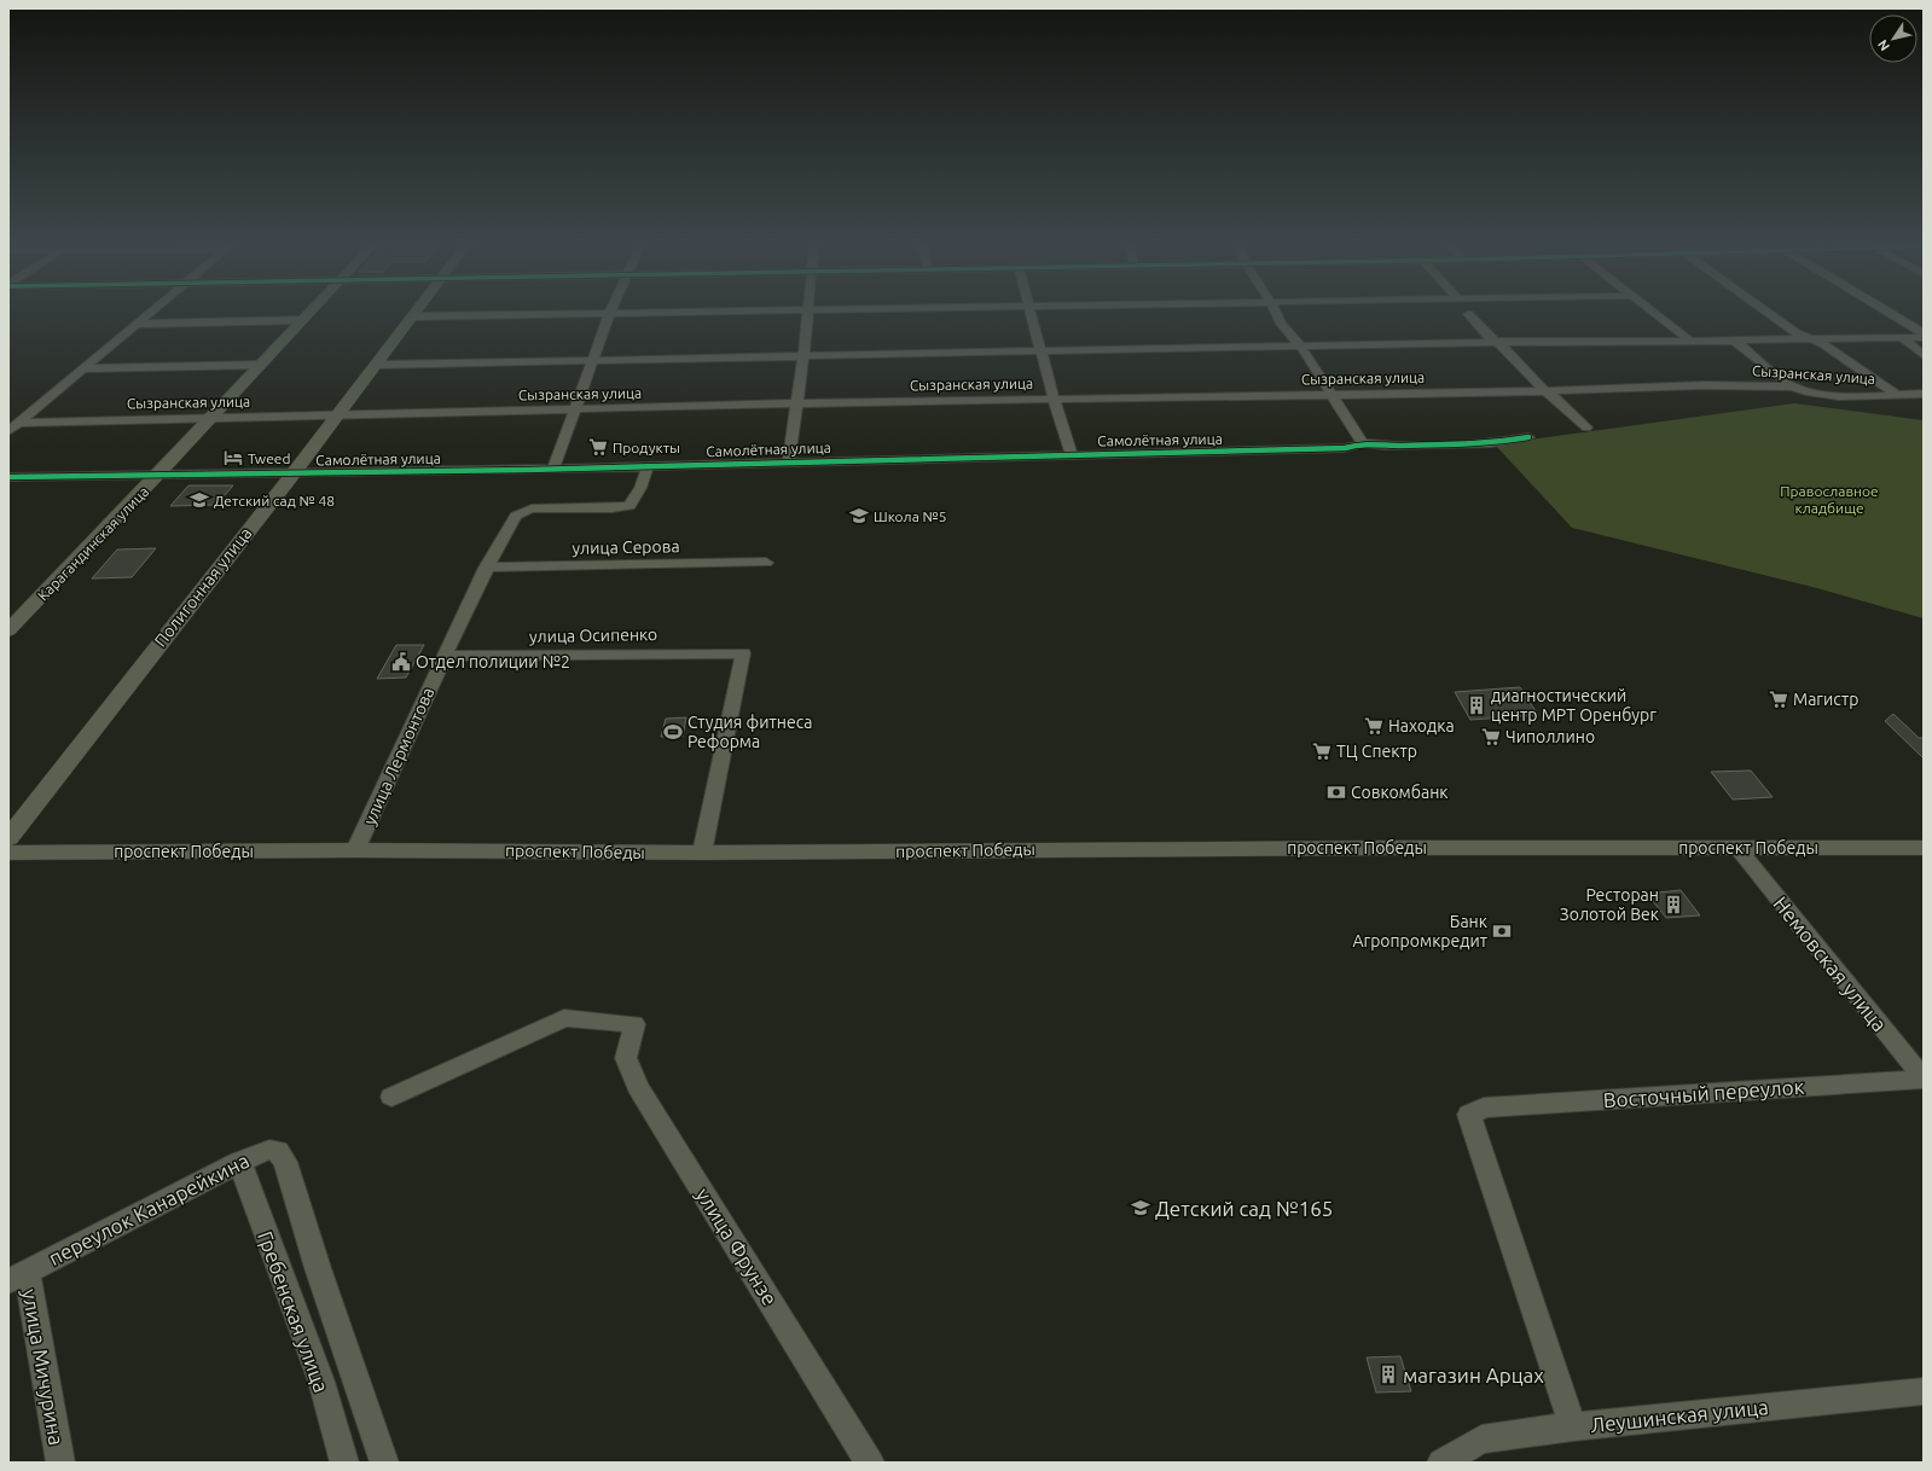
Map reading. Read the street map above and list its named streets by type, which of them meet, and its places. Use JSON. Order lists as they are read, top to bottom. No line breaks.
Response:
{"streets":{"main road":["Карагандинская улица","Полигонная улица","проспект Победы"],"street":["Сызранская улица","Самолётная улица","улица Серова","улица Осипенко","улица Лермонтова","Немовская улица","Восточный переулок","переулок Канарейкина","улица Фрунзе","Гребенская улица","улица Мичурина","Леушинская улица"]},"crossings":[["Сызранская улица","Карагандинская улица"],["Сызранская улица","Полигонная улица"],["Самолётная улица","Карагандинская улица"],["Самолётная улица","Полигонная улица"],["Самолётная улица","улица Лермонтова"],["улица Серова","улица Лермонтова"],["улица Осипенко","улица Лермонтова"],["улица Осипенко","проспект Победы"],["улица Лермонтова","проспект Победы"],["проспект Победы","Немовская улица"],["Немовская улица","Восточный переулок"],["Восточный переулок","Леушинская улица"],["переулок Канарейкина","Гребенская улица"],["переулок Канарейкина","улица Мичурина"]],"parks":["Православное кладбище"],"places":{"supermarket":["Продукты","Магистр","Находка","Чиполлино","ТЦ Спектр"],"hotel":["Tweed"],"school or university":["Детский сад № 48","Школа №5","Детский сад №165"],"public building":["Отдел полиции №2"],"building":["диагностический центр МРТ Оренбург","Ресторан Золотой Век","магазин Арцах"],"sports":["Студия фитнеса Реформа"],"bank":["Совкомбанк","Банк Агропромкредит"]},"north":"bottom left"}
